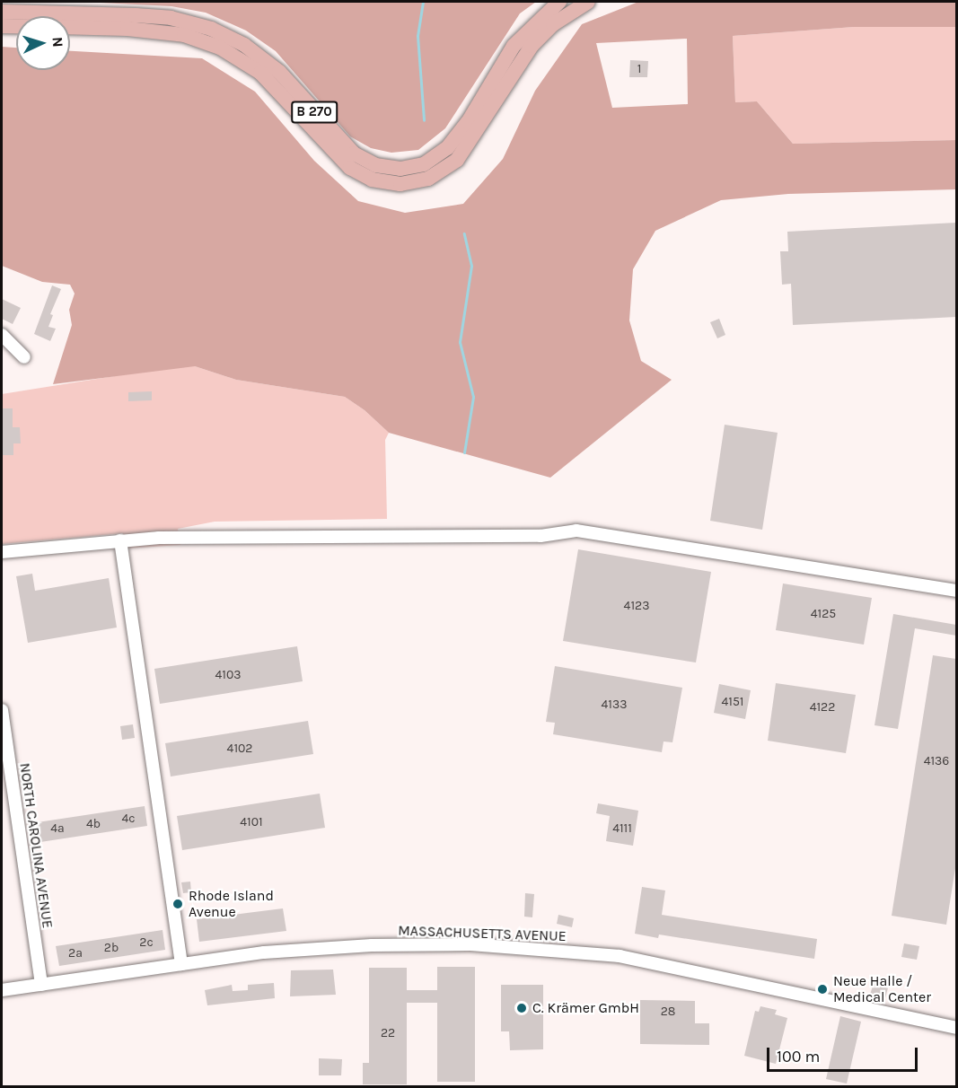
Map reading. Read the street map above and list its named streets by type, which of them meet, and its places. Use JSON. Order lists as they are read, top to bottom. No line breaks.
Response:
{"streets":{"main road":["B 270"],"street":["NORTH CAROLINA AVENUE","MASSACHUSETTS AVENUE"]},"crossings":[["NORTH CAROLINA AVENUE","MASSACHUSETTS AVENUE"]],"places":["Rhode Island Avenue","Neue Halle / Medical Center","C. Krämer GmbH"],"house_numbers":["1","4123","4125","4103","4151","4133","4122","4102","4136","4c","4101","4b","4a","4111","2c","2b","2a","28","22"],"scale_bar":"100 m","north":"right"}
